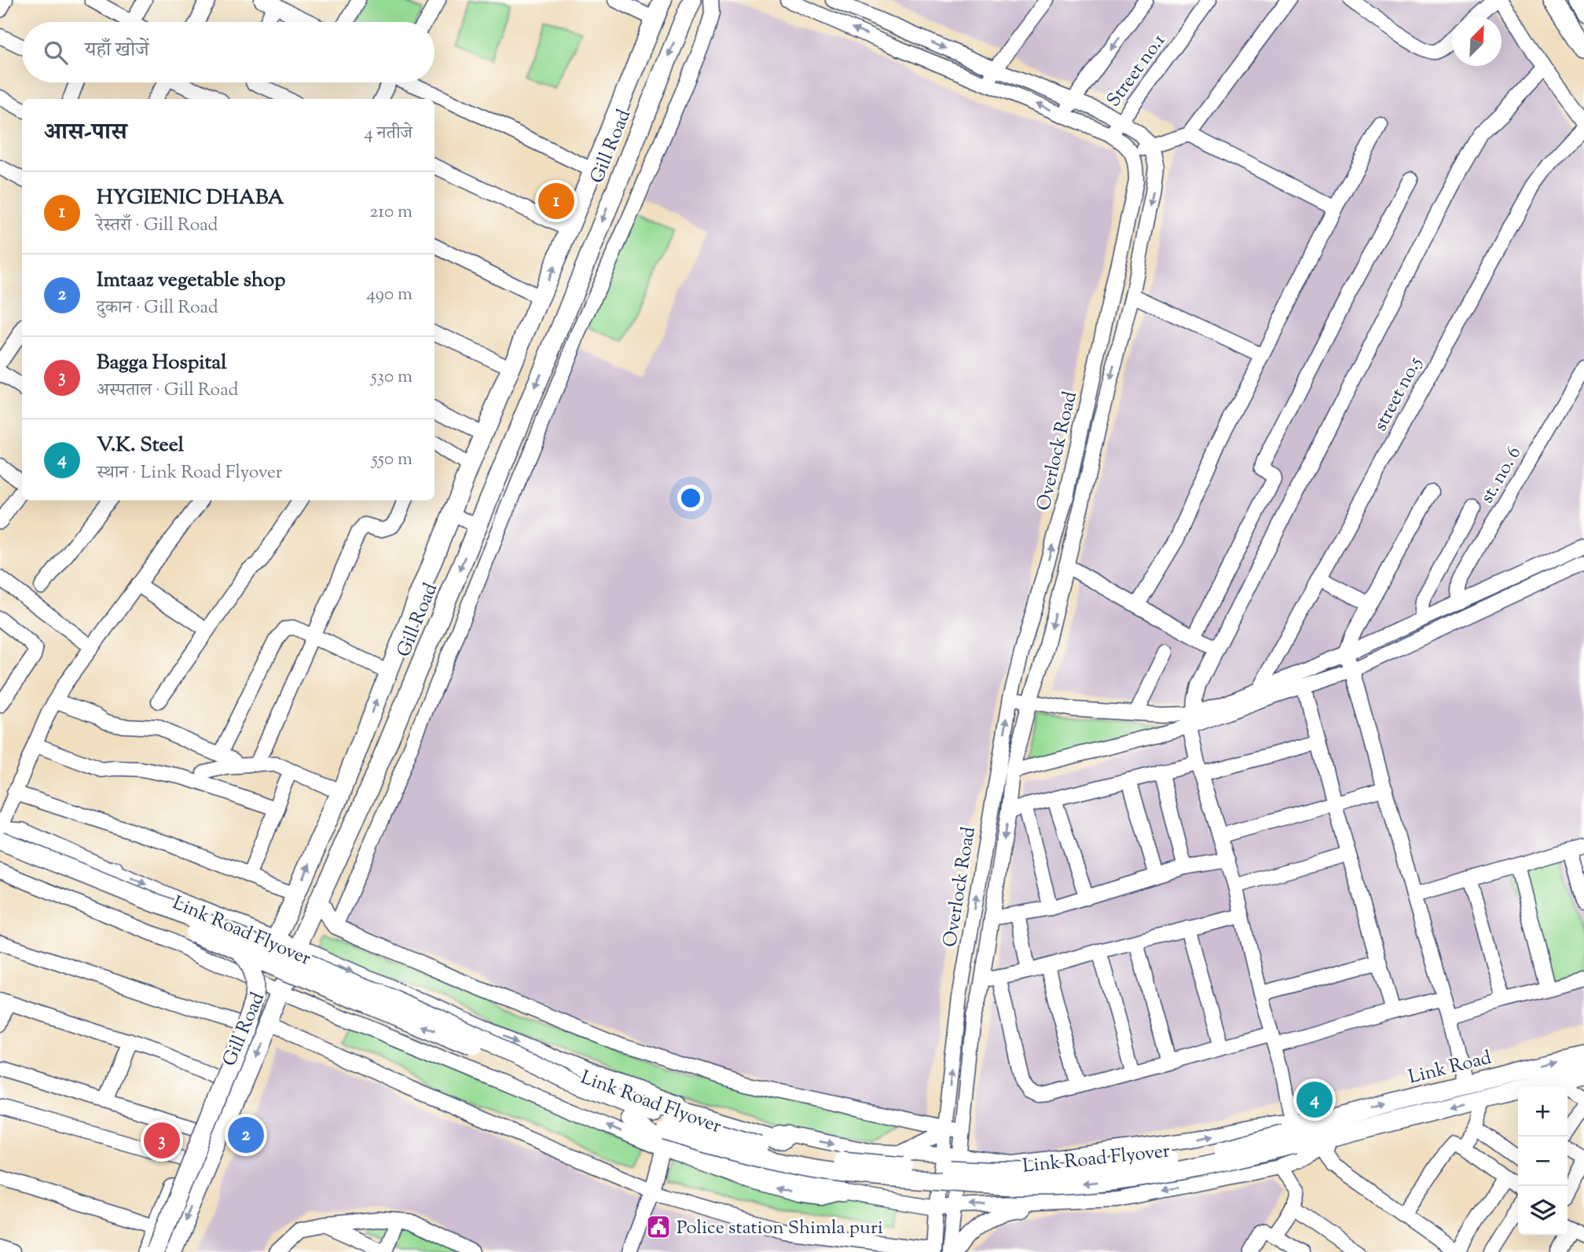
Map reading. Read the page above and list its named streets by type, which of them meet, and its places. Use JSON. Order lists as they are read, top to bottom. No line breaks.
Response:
{"streets":{"main road":["Gill Road","Link Road Flyover","Link Road"],"street":["Street no.1","street no.5","Overlock Road","st. no. 6"]},"crossings":[["Link Road Flyover","Link Road"]],"places":{"public building":["Police station Shimla puri"]},"north":"top right","page":{"search":"यहाँ खोजें","heading":["आस-पास","4 नतीजे"],"list":[{"mark":"1","name":"HYGIENIC DHABA","note":"रेस्तराँ · Gill Road","value":"210 m"},{"mark":"2","name":"Imtaaz vegetable shop","note":"दुकान · Gill Road","value":"490 m"},{"mark":"3","name":"Bagga Hospital","note":"अस्पताल · Gill Road","value":"530 m"},{"mark":"4","name":"V.K. Steel","note":"स्थान · Link Road Flyover","value":"550 m"}],"pins":["1","4","2","3"],"map_buttons":["+","−"]}}
